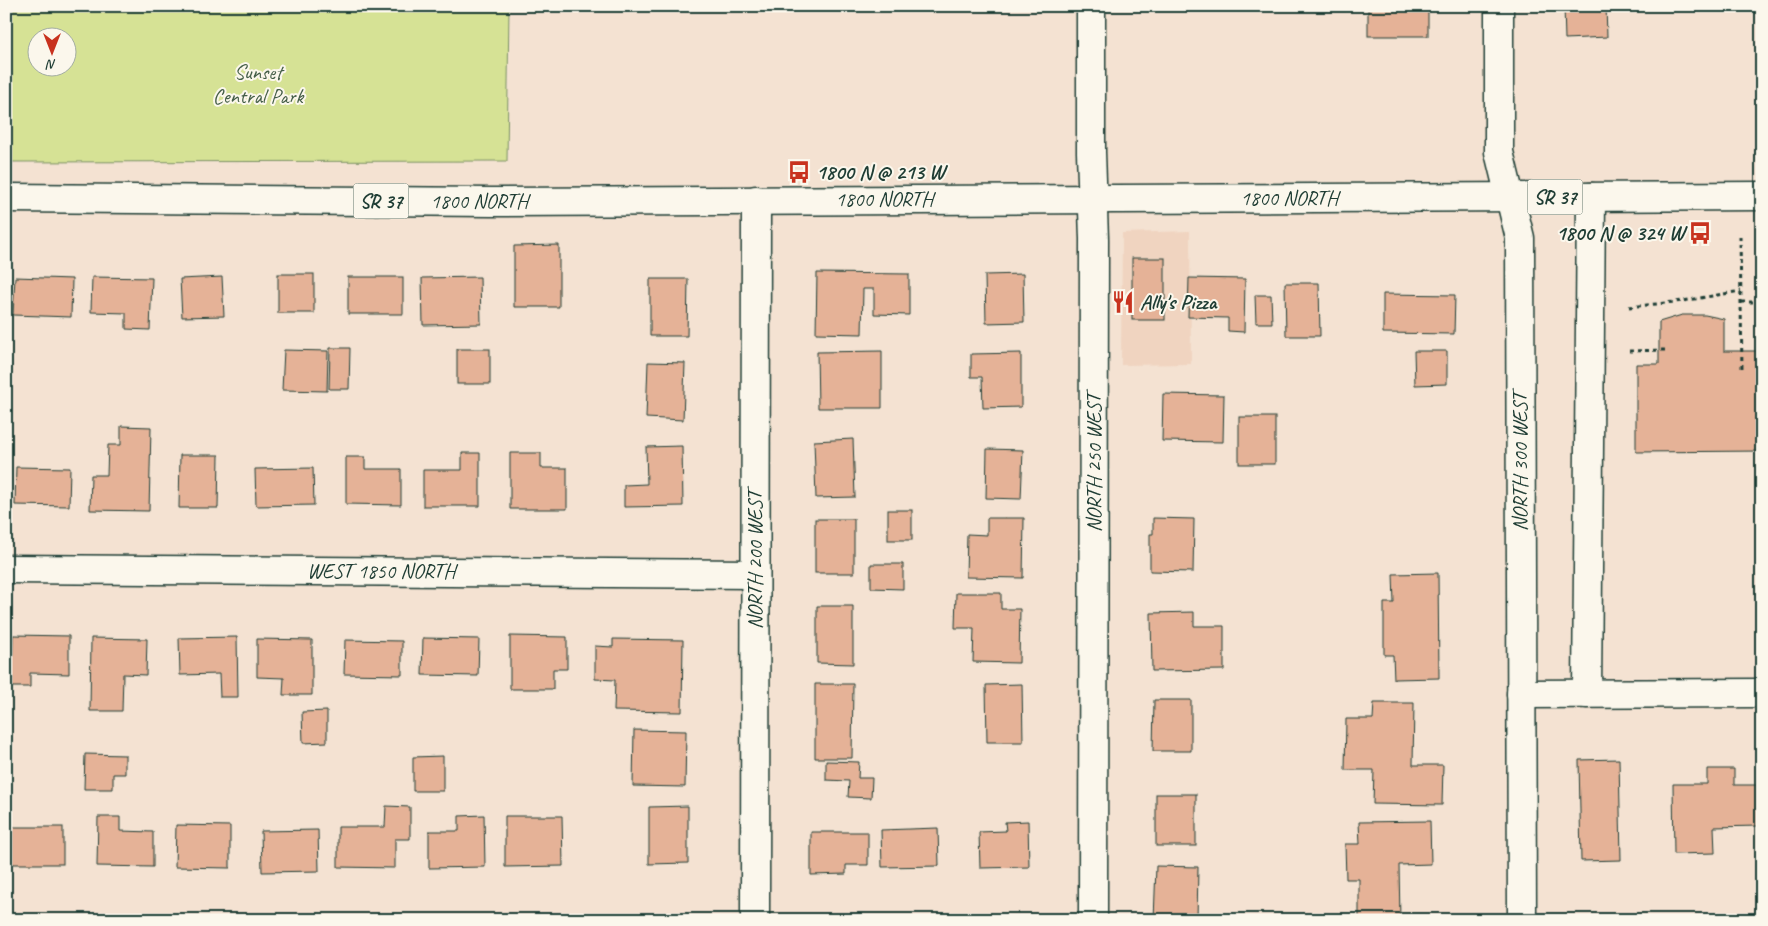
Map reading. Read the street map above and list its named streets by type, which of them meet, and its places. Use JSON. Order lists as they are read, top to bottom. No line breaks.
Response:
{"streets":{"street":["SR 37","1800 NORTH","NORTH 300 WEST","NORTH 250 WEST","NORTH 200 WEST","WEST 1850 NORTH"]},"crossings":[["1800 NORTH","NORTH 300 WEST"],["1800 NORTH","NORTH 250 WEST"],["1800 NORTH","NORTH 200 WEST"],["NORTH 200 WEST","WEST 1850 NORTH"]],"parks":["Sunset Central Park"],"places":{"bus stop":["1800 N @ 213 W","1800 N @ 324 W"],"restaurant":["Ally's Pizza"]},"north":"bottom"}
